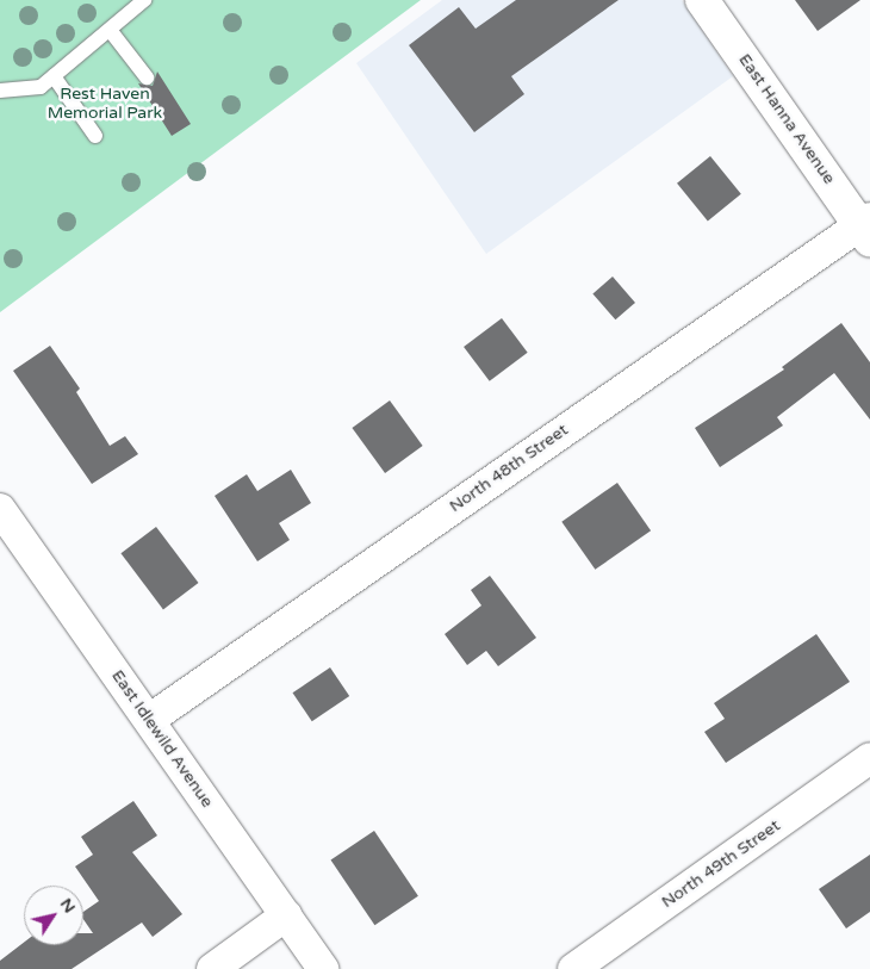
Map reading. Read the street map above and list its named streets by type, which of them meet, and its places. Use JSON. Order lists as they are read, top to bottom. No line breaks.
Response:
{"streets":{"street":["East Hanna Avenue","North 48th Street","East Idlewild Avenue","North 49th Street"]},"crossings":[["East Hanna Avenue","North 48th Street"],["North 48th Street","East Idlewild Avenue"]],"parks":["Rest Haven Memorial Park"],"north":"top right"}
